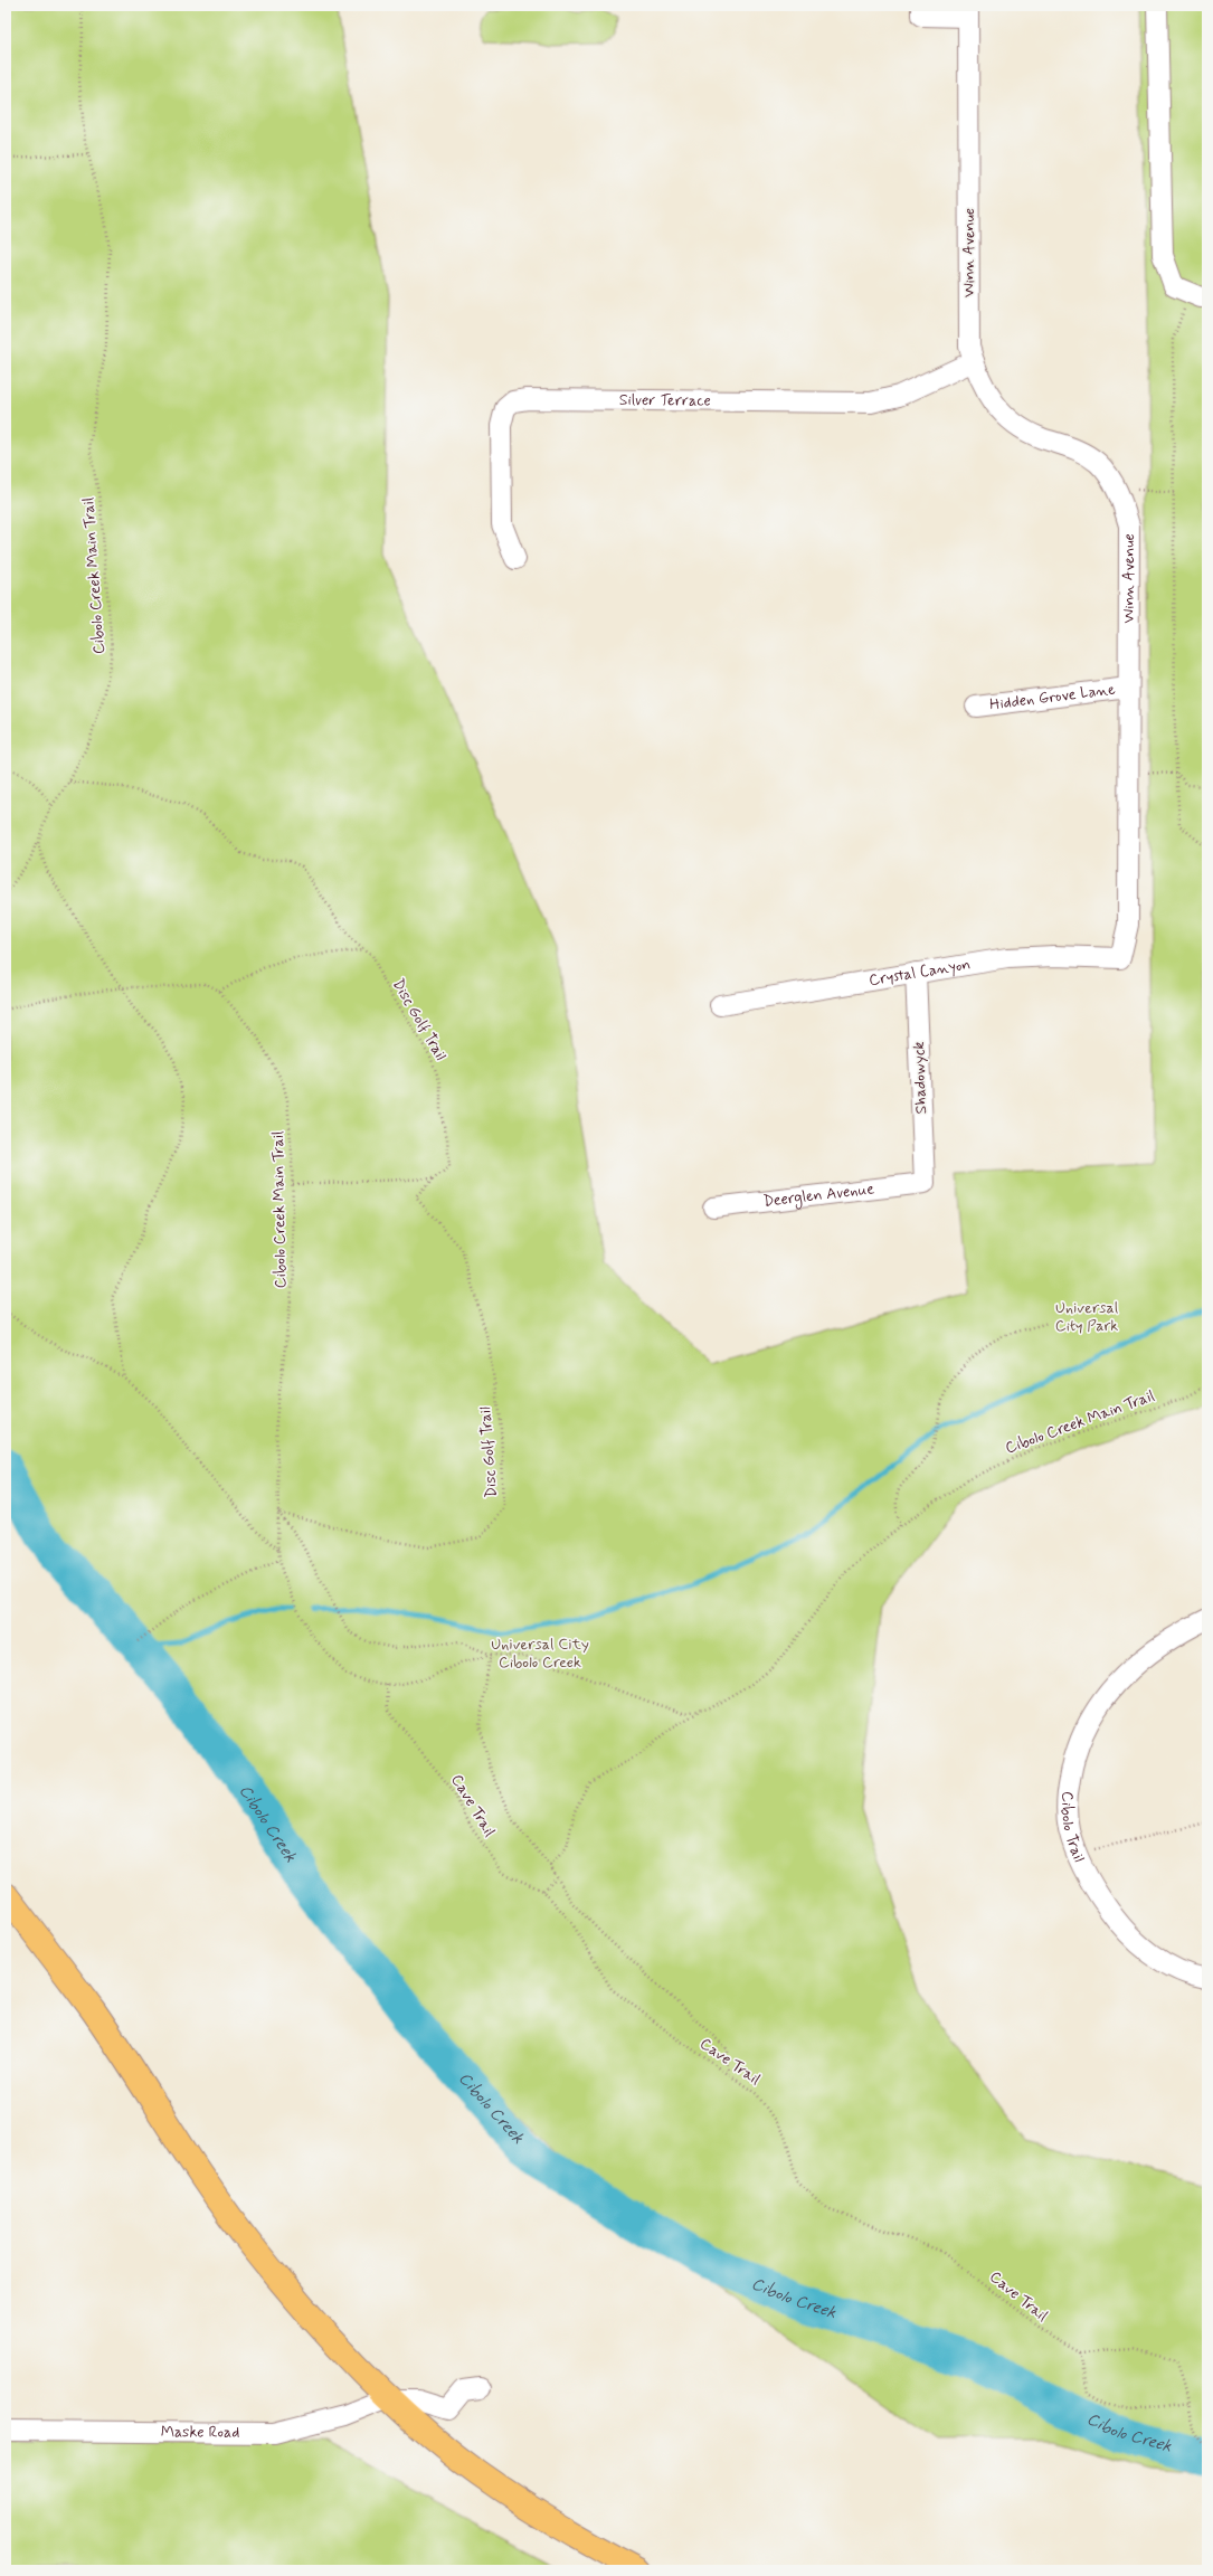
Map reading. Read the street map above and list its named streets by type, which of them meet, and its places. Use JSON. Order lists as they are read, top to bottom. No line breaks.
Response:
{"streets":{"street":["Winn Avenue","Silver Terrace","Hidden Grove Lane","Crystal Canyon","Shadowyck","Deerglen Avenue","Cibolo Trail","Maske Road"],"path":["Cibolo Creek Main Trail","Disc Golf Trail","Cave Trail"]},"crossings":[["Winn Avenue","Silver Terrace"],["Winn Avenue","Hidden Grove Lane"],["Winn Avenue","Crystal Canyon"],["Cibolo Creek Main Trail","Disc Golf Trail"],["Cibolo Creek Main Trail","Cave Trail"],["Crystal Canyon","Shadowyck"],["Shadowyck","Deerglen Avenue"]],"water":["Cibolo Creek"],"parks":["Universal City Park","Universal City Cibolo Creek"]}
